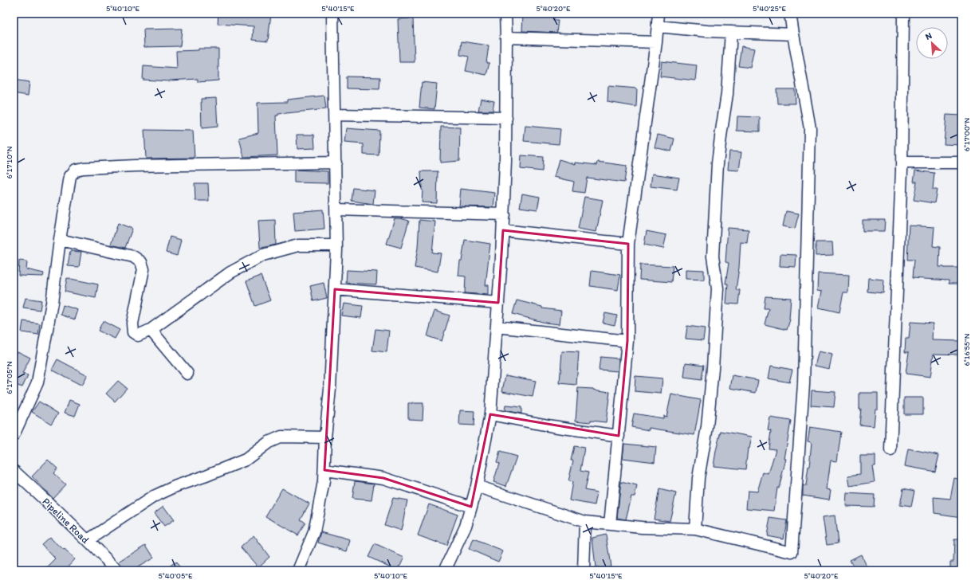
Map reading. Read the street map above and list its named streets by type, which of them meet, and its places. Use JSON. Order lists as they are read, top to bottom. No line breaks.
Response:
{"streets":{"street":["Pipeline Road"]},"north":"top left","coordinates":["5°40'10\"E","5°40'15\"E","5°40'20\"E","5°40'25\"E","6°17'00\"N","6°17'10\"N","6°16'55\"N","6°17'05\"N","5°40'05\"E"]}
